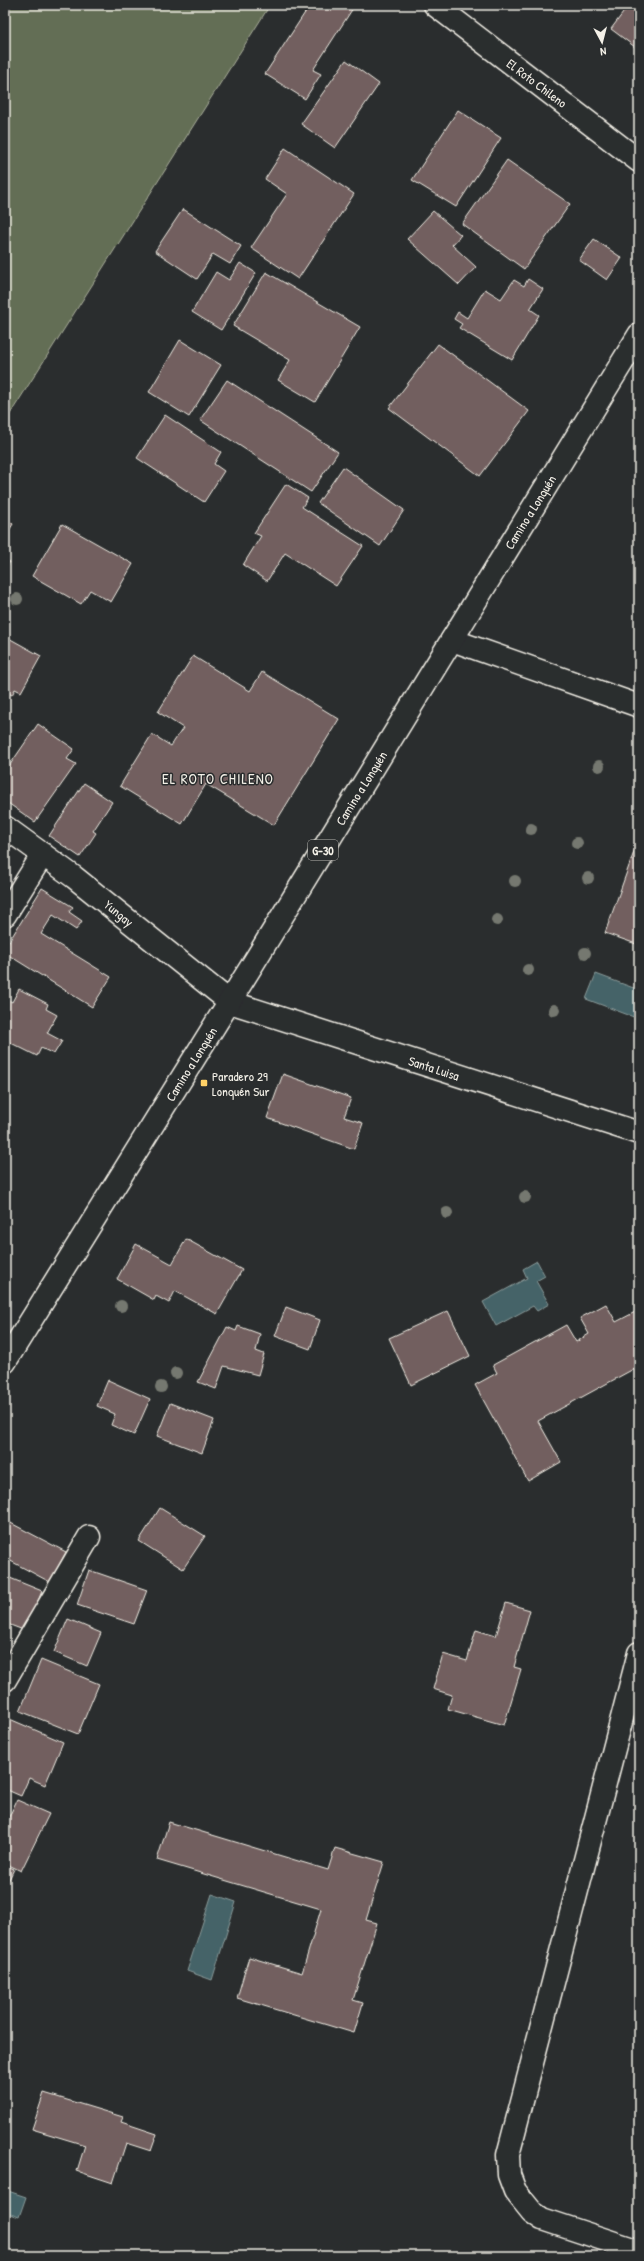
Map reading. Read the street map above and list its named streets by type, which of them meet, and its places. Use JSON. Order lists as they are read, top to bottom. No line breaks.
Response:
{"streets":{"street":["El Roto Chileno","Camino a Lonquén","G-30","Yungay","Santa Luisa"]},"crossings":[["Camino a Lonquén","Yungay"],["Camino a Lonquén","Santa Luisa"],["Yungay","Santa Luisa"]],"districts":["EL ROTO CHILENO"],"places":{"transit":["Paradero 29 Lonquén Sur"]},"north":"bottom"}
